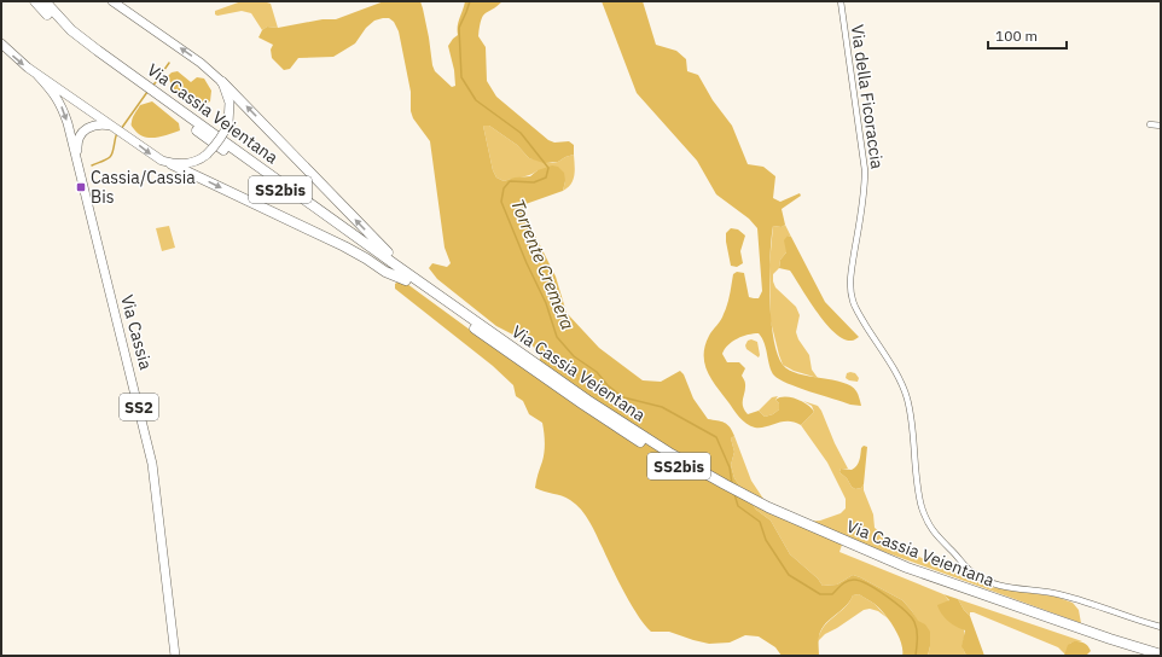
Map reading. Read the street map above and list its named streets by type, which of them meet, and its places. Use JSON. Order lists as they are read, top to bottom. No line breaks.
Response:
{"streets":{"highway":["Via Cassia Veientana","SS2bis"],"main road":["Via Cassia","SS2"],"street":["Via della Ficoraccia"]},"water":["Torrente Cremera"],"places":{"transit":["Cassia/Cassia Bis"]},"scale_bar":"100 m"}
